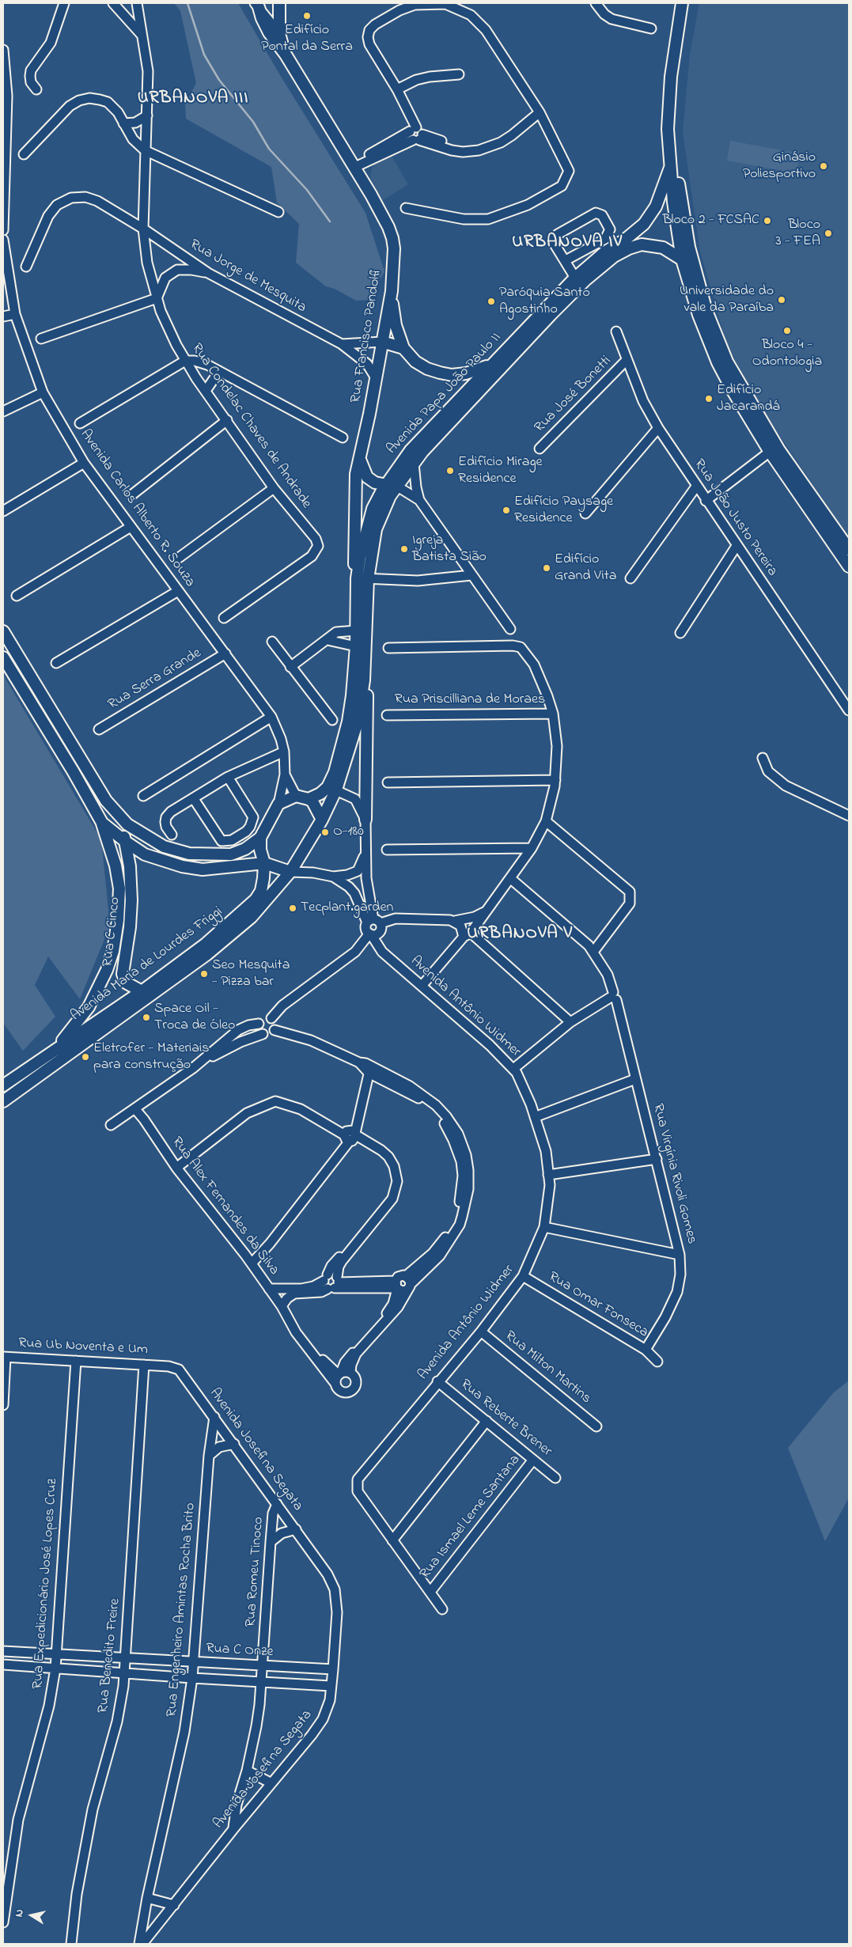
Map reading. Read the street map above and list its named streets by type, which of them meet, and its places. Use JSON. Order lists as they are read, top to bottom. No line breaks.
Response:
{"streets":{"street":["Rua Jorge de Mesquita","Rua Francisco Pandolfi","Avenida Papa João Paulo II","Rua José Bonetti","Rua Condelac Chaves de Andrade","Avenida Carlos Alberto R. Souza","Rua João Justo Pereira","Rua Serra Grande","Rua Priscilliana de Moraes","Rua C Cinco","Avenida Maria de Lourdes Friggi","Avenida Antônio Widmer","Rua Virgínia Rivoli Gomes","Rua Alex Fernandes da Silva","Rua Omar Fonseca","Rua Ub Noventa e Um","Rua Milton Martins","Rua Reberte Brener","Avenida Josefina Segata","Rua Ismael Leme Santana","Rua Romeu Tinoco","Rua Expedicionário José Lopes Cruz","Rua Engenheiro Amintas Rocha Brito","Rua C Onze","Rua Benedito Freire"]},"crossings":[["Rua Jorge de Mesquita","Rua Francisco Pandolfi"],["Rua Jorge de Mesquita","Rua Condelac Chaves de Andrade"],["Rua Francisco Pandolfi","Avenida Papa João Paulo II"],["Rua Francisco Pandolfi","Avenida Maria de Lourdes Friggi"],["Avenida Papa João Paulo II","Avenida Maria de Lourdes Friggi"],["Rua José Bonetti","Rua João Justo Pereira"],["Avenida Carlos Alberto R. Souza","Rua Serra Grande"],["Rua C Cinco","Avenida Maria de Lourdes Friggi"],["Avenida Antônio Widmer","Rua Omar Fonseca"],["Avenida Antônio Widmer","Rua Milton Martins"],["Avenida Antônio Widmer","Rua Reberte Brener"],["Avenida Antônio Widmer","Rua Ismael Leme Santana"],["Rua Virgínia Rivoli Gomes","Rua Omar Fonseca"],["Rua Ub Noventa e Um","Avenida Josefina Segata"],["Rua Ub Noventa e Um","Rua Expedicionário José Lopes Cruz"],["Rua Ub Noventa e Um","Rua Benedito Freire"],["Rua Reberte Brener","Rua Ismael Leme Santana"],["Avenida Josefina Segata","Rua Romeu Tinoco"],["Avenida Josefina Segata","Rua Engenheiro Amintas Rocha Brito"],["Avenida Josefina Segata","Rua C Onze"],["Rua Romeu Tinoco","Rua C Onze"],["Rua Expedicionário José Lopes Cruz","Rua C Onze"],["Rua Engenheiro Amintas Rocha Brito","Rua C Onze"],["Rua C Onze","Rua Benedito Freire"]],"districts":["URBANOVA III","URBANOVA IV","URBANOVA V"],"places":["Edifício Pontal da Serra","Ginásio Poliesportivo","Bloco 2 - FCSAC","Bloco 3 - FEA","Universidade do vale da Paraíba","Paróquia Santo Agostinho","Bloco 4 - Odontologia","Edifício Jacarandá","Edifício Mirage Residence","Edifício Paysage Residence","Igreja Batista Sião","Edifício Grand Vita","O-180","Tecplant.garden","Seo Mesquita - Pizza bar","Space Oil - Troca de Óleo","Eletrofer - Materiais para construção"],"north":"left"}
